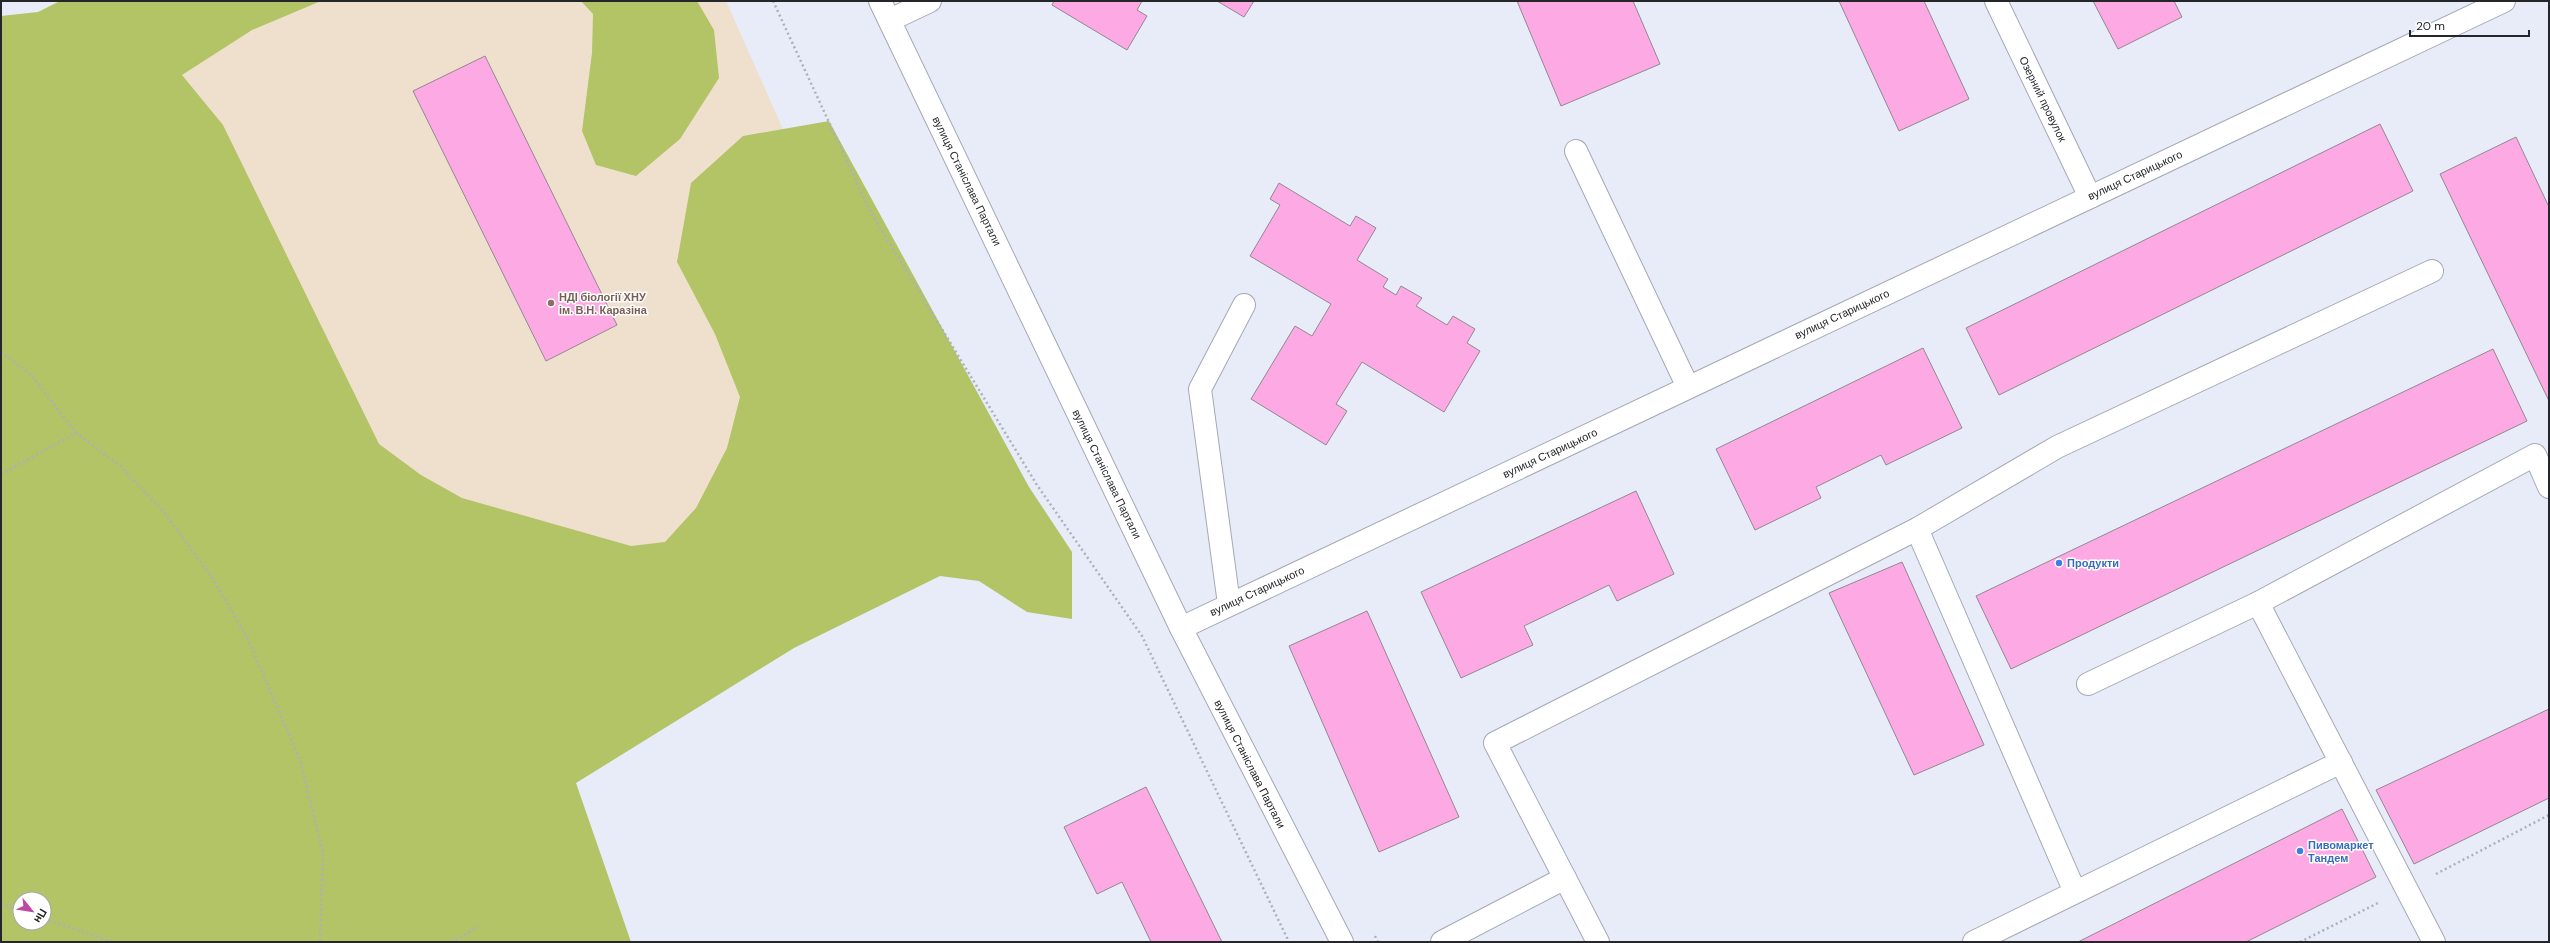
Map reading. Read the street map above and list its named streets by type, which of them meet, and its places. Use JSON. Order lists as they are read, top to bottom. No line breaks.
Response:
{"streets":{"street":["Озерний провулок","вулиця Старицького","вулиця Станіслава Партали"]},"crossings":[["Озерний провулок","вулиця Старицького"],["вулиця Старицького","вулиця Станіслава Партали"]],"places":["НДІ біології ХНУ ім. В.Н. Каразіна","Продукти","Пивомаркет Тандем"],"scale_bar":"20 m","north":"bottom right"}
